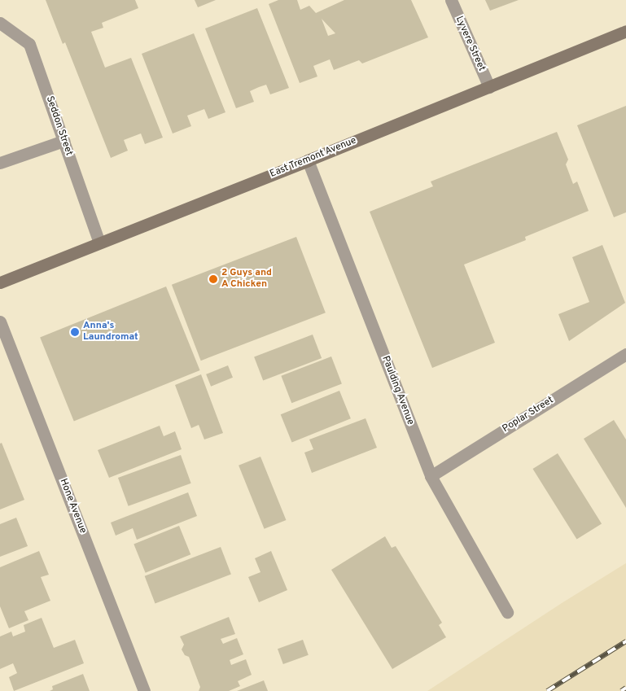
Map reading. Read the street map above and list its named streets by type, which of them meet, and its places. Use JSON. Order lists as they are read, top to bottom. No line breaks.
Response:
{"streets":{"main road":["East Tremont Avenue"],"street":["Lyvere Street","Seddon Street","Paulding Avenue","Poplar Street","Hone Avenue"]},"crossings":[["Lyvere Street","East Tremont Avenue"],["Seddon Street","East Tremont Avenue"],["East Tremont Avenue","Paulding Avenue"],["Paulding Avenue","Poplar Street"]],"places":["2 Guys and A Chicken","Anna's Laundromat"]}
